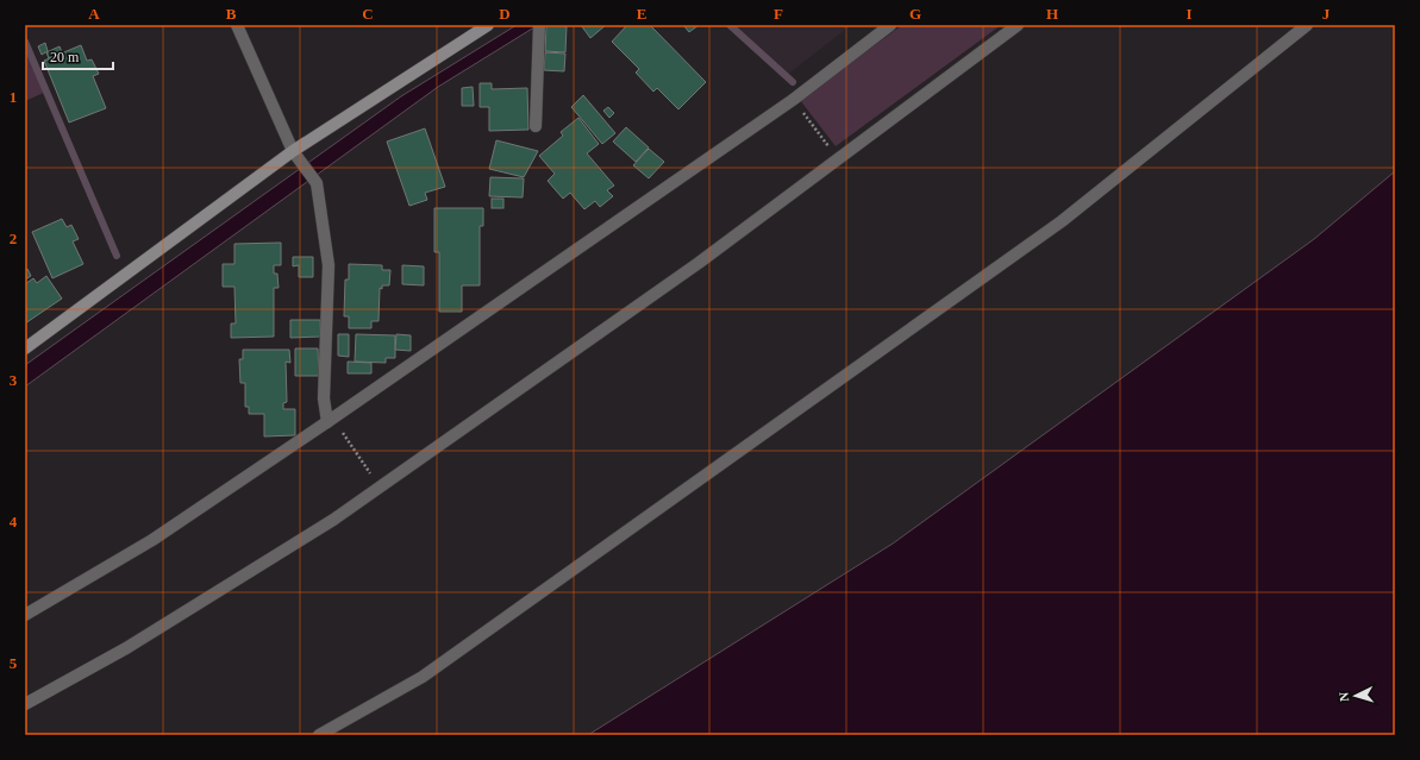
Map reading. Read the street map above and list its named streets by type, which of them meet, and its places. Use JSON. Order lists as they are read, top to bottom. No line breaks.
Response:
{"scale_bar":"20 m","north":"left","grid":{"columns":["A","B","C","D","E","F","G","H","I","J"],"rows":["1","2","3","4","5"]}}
